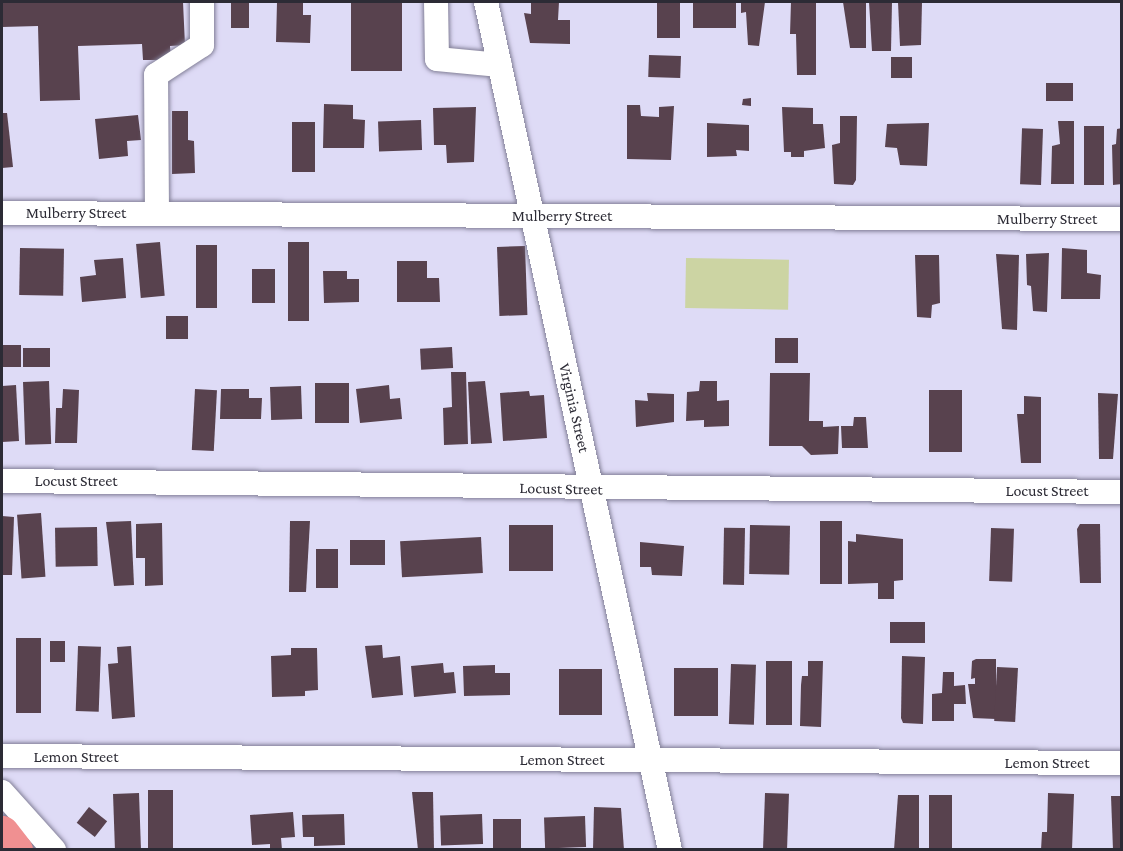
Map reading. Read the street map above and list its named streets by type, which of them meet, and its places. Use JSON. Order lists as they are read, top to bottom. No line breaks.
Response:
{"streets":{"street":["Mulberry Street","Virginia Street","Locust Street","Lemon Street"]},"crossings":[["Mulberry Street","Virginia Street"],["Virginia Street","Locust Street"],["Virginia Street","Lemon Street"]]}
